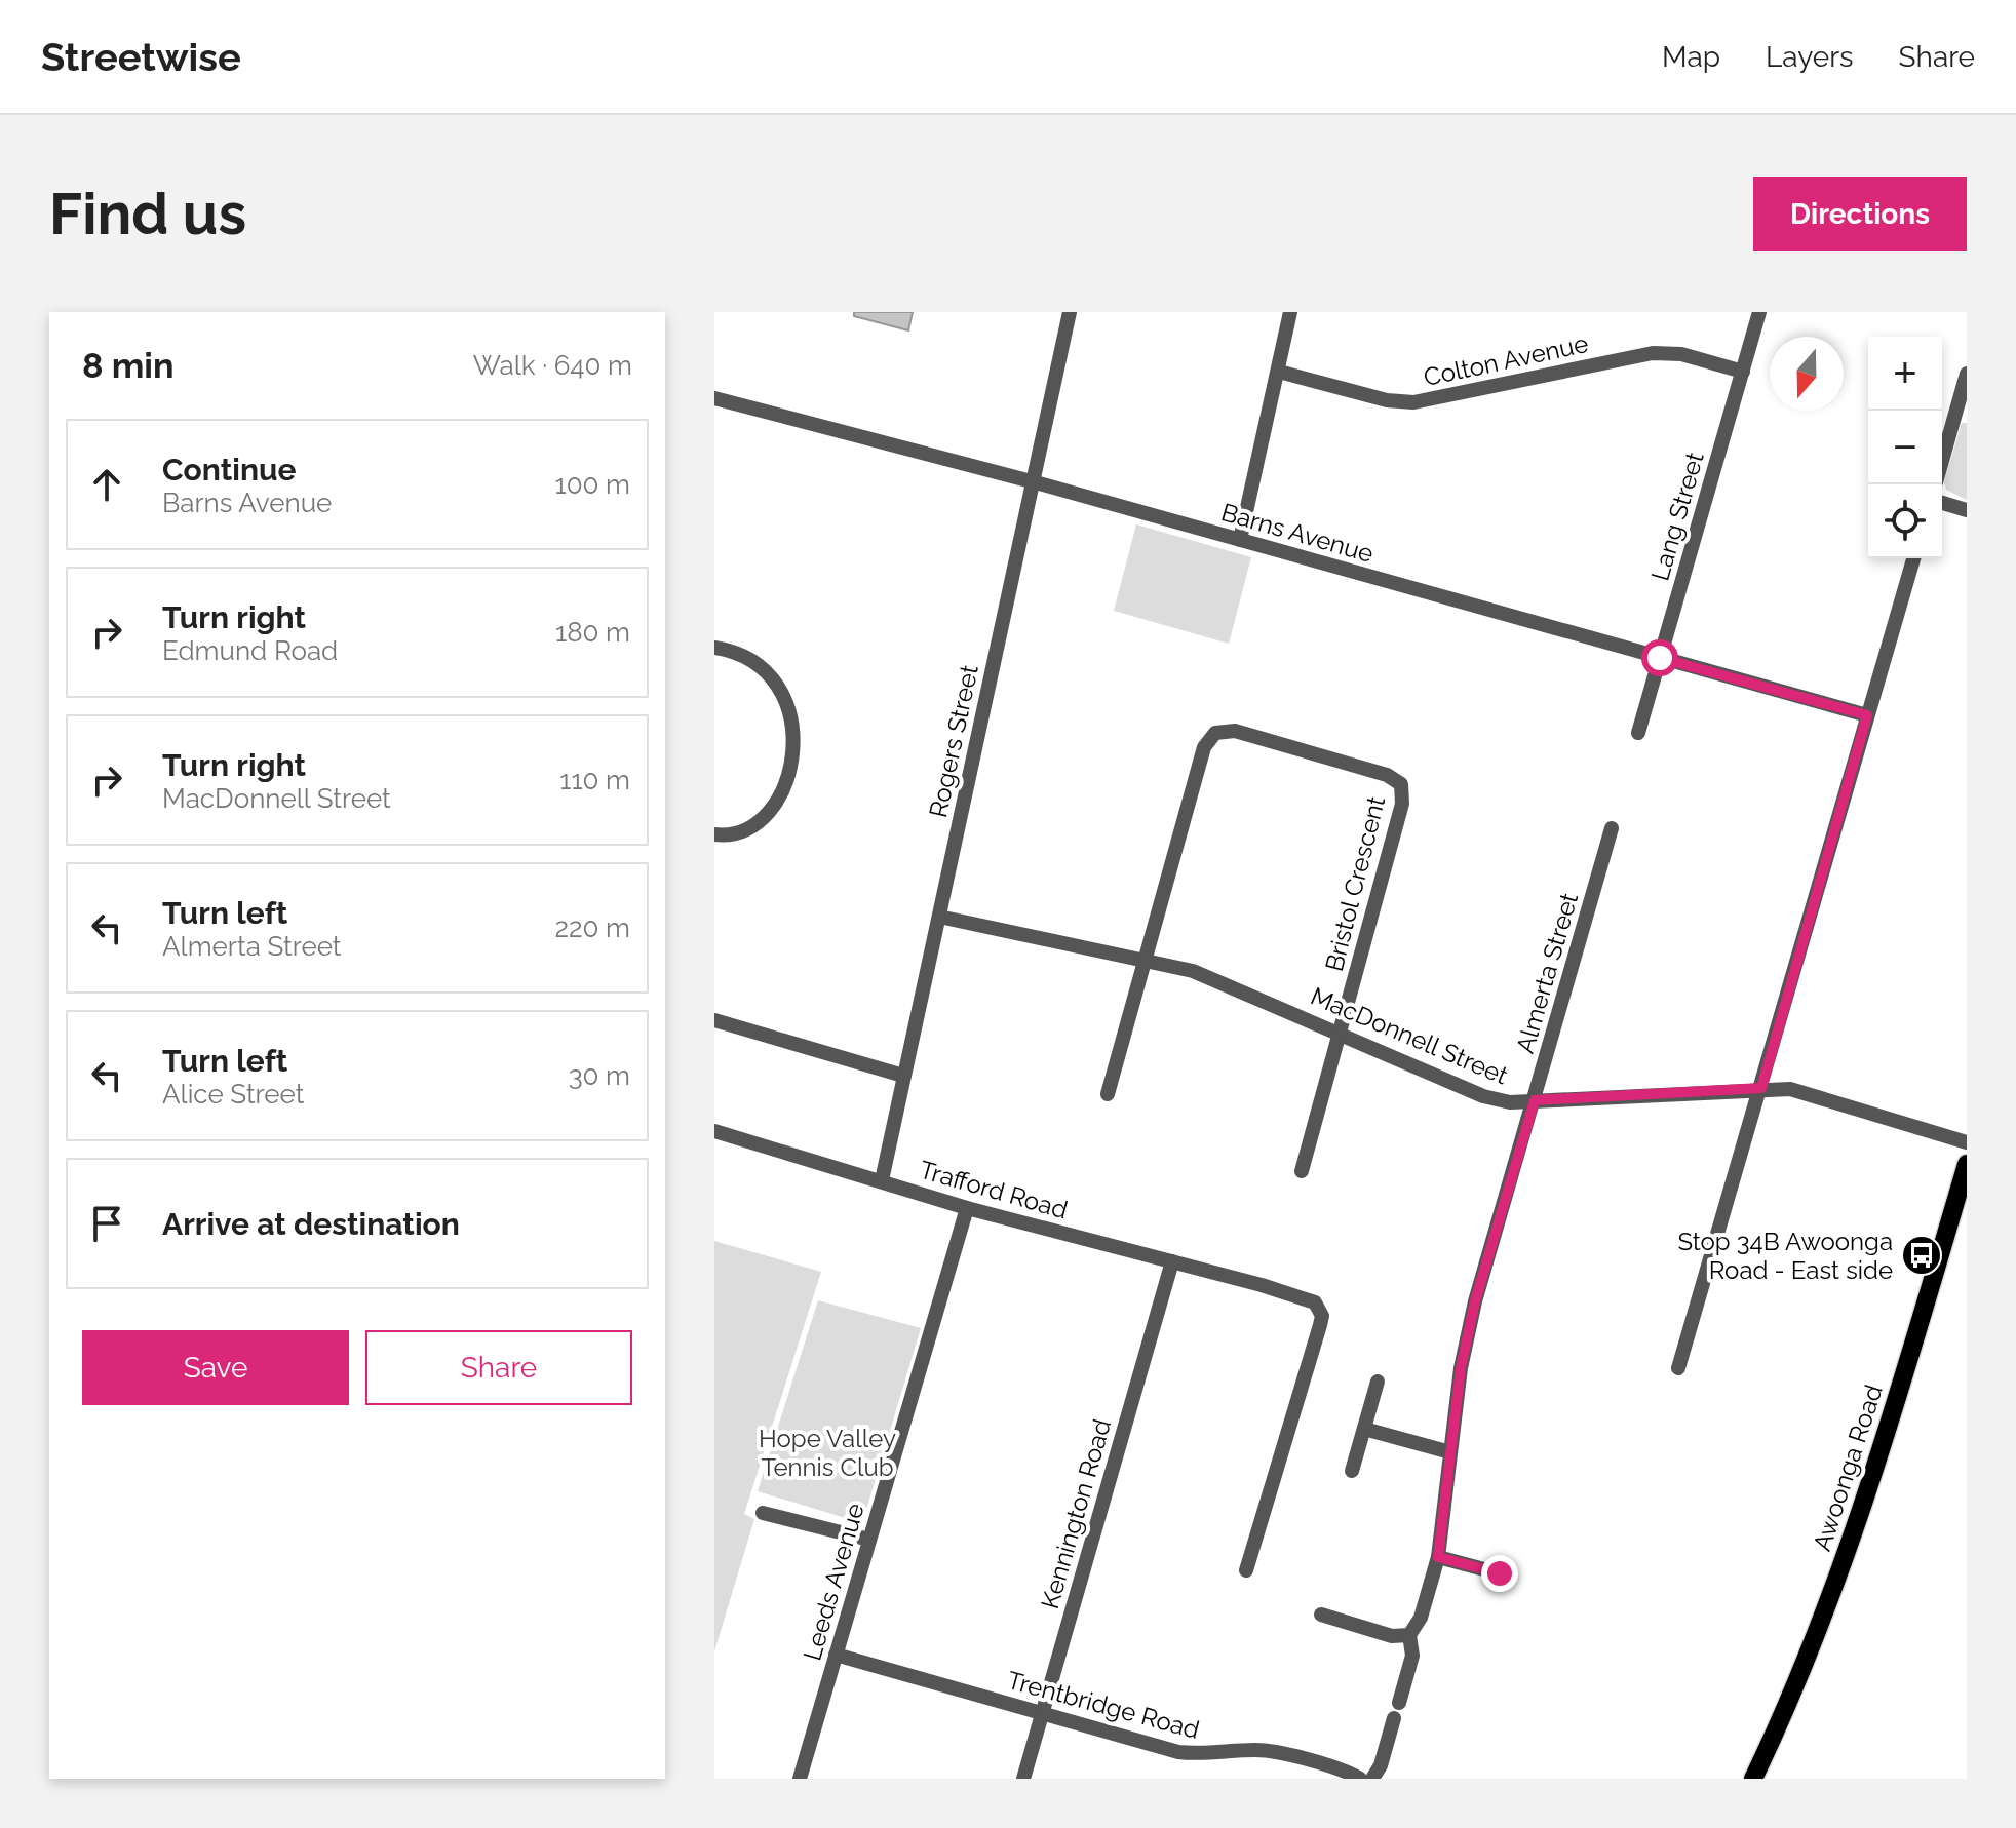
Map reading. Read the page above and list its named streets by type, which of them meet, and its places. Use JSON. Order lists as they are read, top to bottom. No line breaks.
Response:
{"streets":{"main road":["Awoonga Road"],"street":["Colton Avenue","Lang Street","Barns Avenue","Rogers Street","Bristol Crescent","Almerta Street","MacDonnell Street","Trafford Road","Kennington Road","Leeds Avenue","Trentbridge Road"]},"crossings":[["Colton Avenue","Lang Street"],["Lang Street","Barns Avenue"],["Barns Avenue","Rogers Street"],["Rogers Street","MacDonnell Street"],["Rogers Street","Trafford Road"],["Bristol Crescent","MacDonnell Street"],["Almerta Street","MacDonnell Street"],["Trafford Road","Kennington Road"],["Trafford Road","Leeds Avenue"],["Kennington Road","Trentbridge Road"],["Leeds Avenue","Trentbridge Road"]],"parks":["Hope Valley Tennis Club"],"places":{"bus stop":["Stop 34B Awoonga Road - East side"]},"north":"bottom","page":{"header":"Streetwise","nav":["Map","Layers","Share"],"buttons":["Directions",["Save","Share"]],"title":"Find us","heading":["8 min","Walk · 640 m"],"map_buttons":["+","−"],"list":[["Continue","Barns Avenue","100 m"],["Turn right","Edmund Road","180 m"],["Turn right","MacDonnell Street","110 m"],["Turn left","Almerta Street","220 m"],["Turn left","Alice Street","30 m"],"Arrive at destination"]}}
